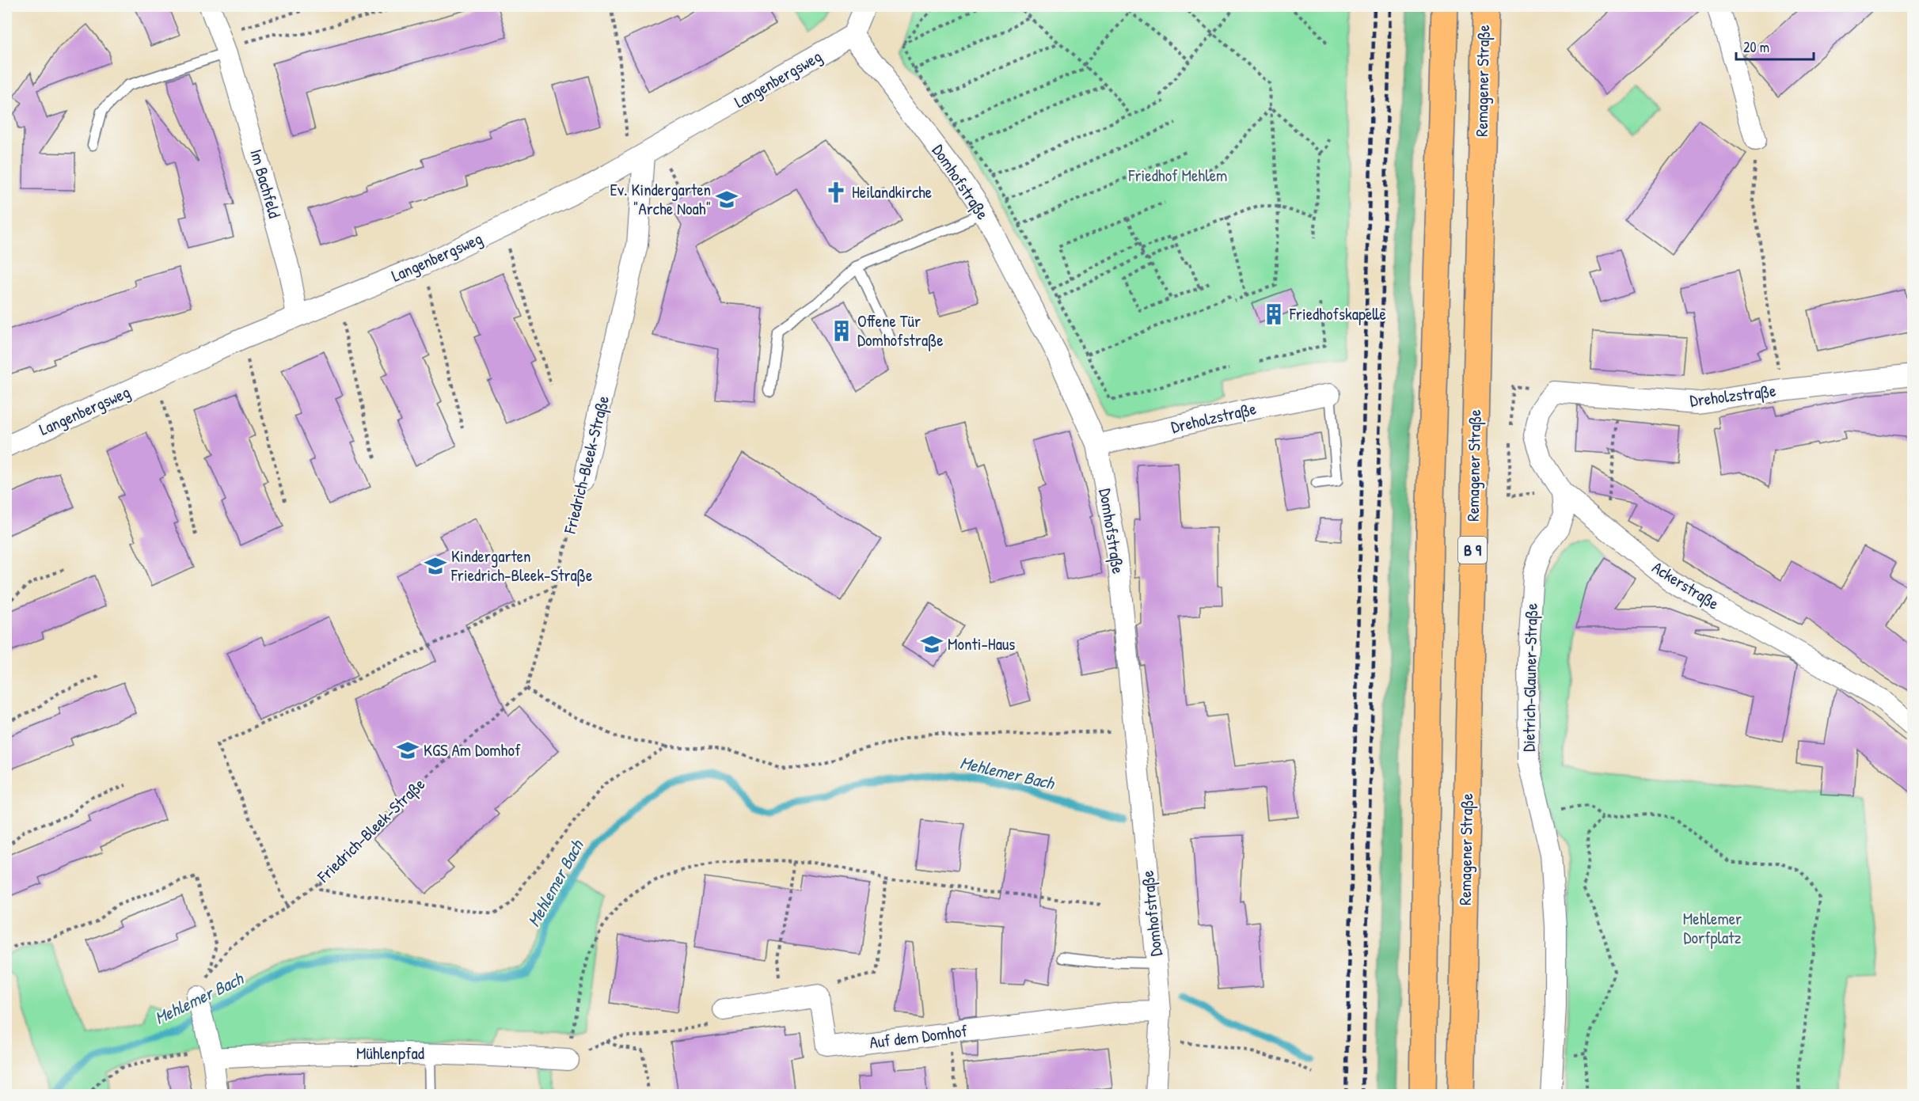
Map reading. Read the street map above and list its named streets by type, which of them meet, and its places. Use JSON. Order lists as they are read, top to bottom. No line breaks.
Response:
{"streets":{"main road":["Remagener Straße","B 9"],"street":["Langenbergsweg","Domhofstraße","Im Bachfeld","Dreholzstraße","Friedrich-Bleek-Straße","Ackerstraße","Dietrich-Glauner-Straße","Auf dem Domhof","Mühlenpfad"]},"crossings":[["Langenbergsweg","Domhofstraße"],["Langenbergsweg","Im Bachfeld"],["Langenbergsweg","Friedrich-Bleek-Straße"],["Domhofstraße","Dreholzstraße"],["Domhofstraße","Auf dem Domhof"],["Dreholzstraße","Ackerstraße"],["Ackerstraße","Dietrich-Glauner-Straße"]],"water":["Mehlemer Bach"],"parks":["Friedhof Mehlem","Mehlemer Dorfplatz"],"places":{"church":["Heilandkirche"],"school or university":["Ev. Kindergarten \"Arche Noah\"","Kindergarten Friedrich-Bleek-Straße","Monti-Haus","KGS Am Domhof"],"building":["Friedhofskapelle","Offene Tür Domhofstraße"]},"scale_bar":"20 m"}
